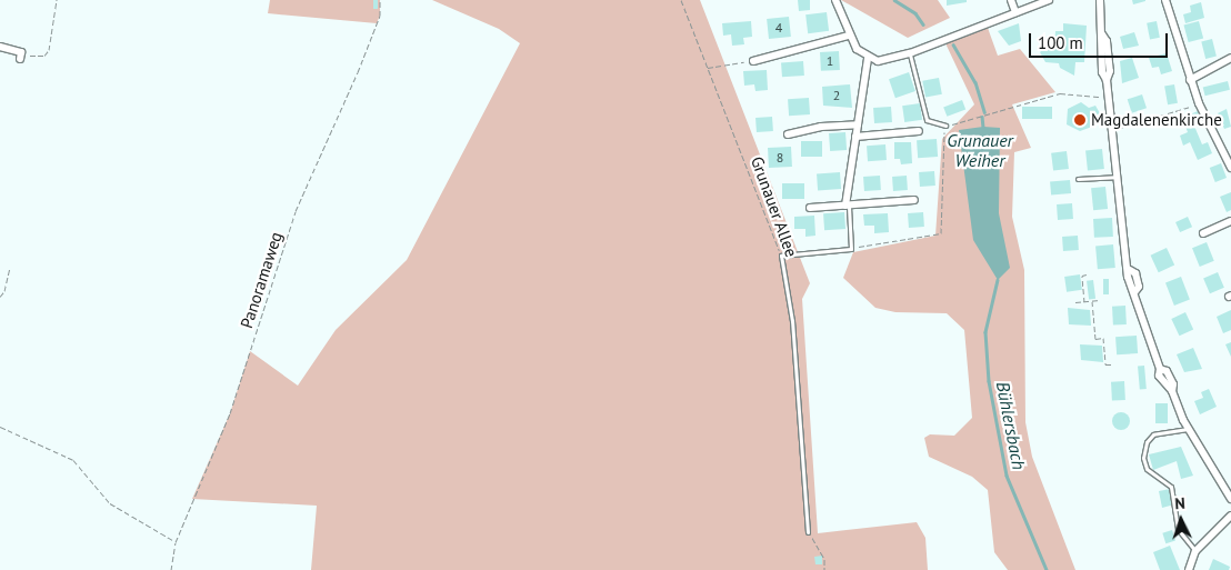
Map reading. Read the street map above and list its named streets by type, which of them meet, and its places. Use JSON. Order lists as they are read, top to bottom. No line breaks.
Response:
{"streets":{"lane":["Grunauer Allee"],"path":["Panoramaweg"]},"water":["Grunauer Weiher","Bühlersbach"],"places":["Magdalenenkirche"],"house_numbers":["4","1","2","8"],"scale_bar":"100 m","north":"top"}
